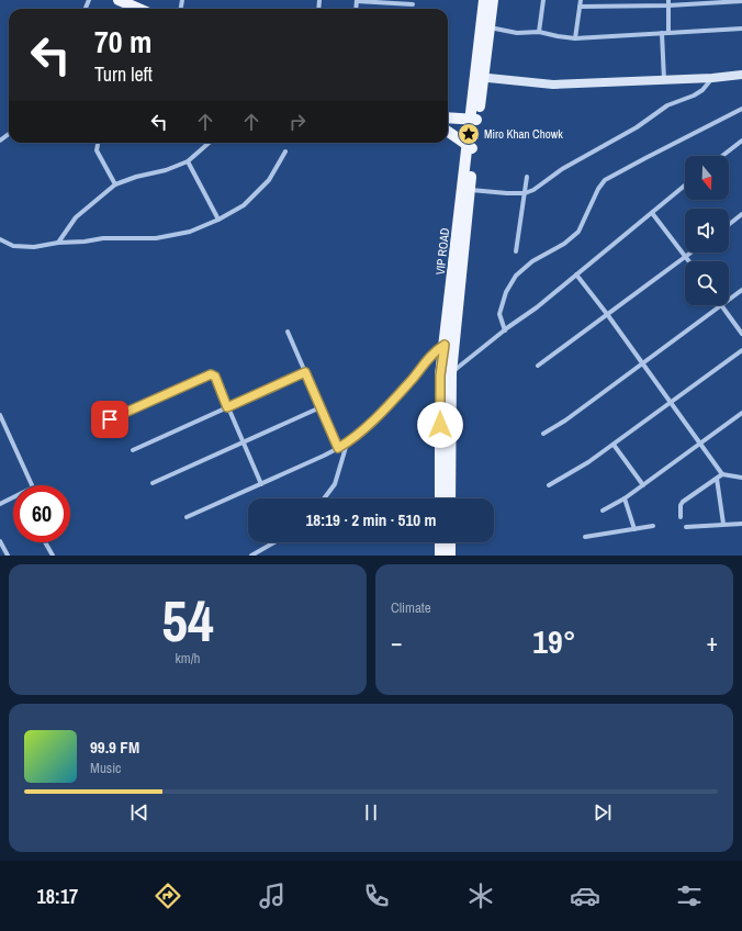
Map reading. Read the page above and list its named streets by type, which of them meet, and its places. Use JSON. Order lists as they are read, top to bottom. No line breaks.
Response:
{"streets":{"main road":["VIP ROAD"]},"places":{"place":["Miro Khan Chowk"]},"north":"bottom","page":{"turn":["70 m","Turn left"],"limit":"60","trip":"18:19 · 2 min · 510 m","tile":[["54","km/h"],"Climate"],"heat":["−","19°","+"],"song":["99.9 FM","Music"],"tabs":"18:17"}}
